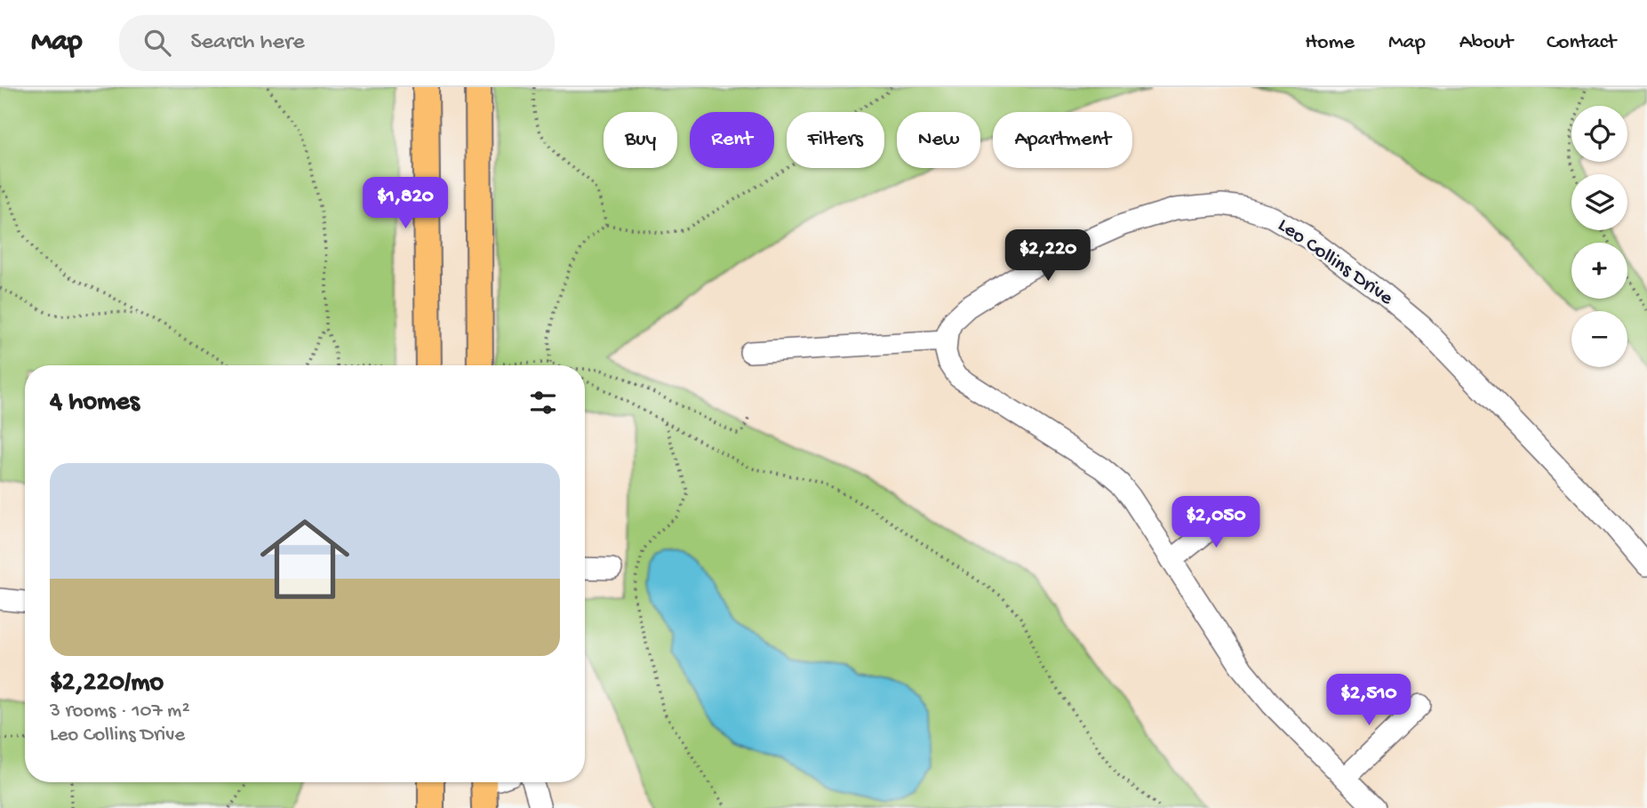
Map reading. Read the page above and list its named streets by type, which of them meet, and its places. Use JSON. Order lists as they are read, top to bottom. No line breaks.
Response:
{"streets":{"street":["Leo Collins Drive"]},"page":{"header":"Map","search":"Search here","nav":["Home","Map","About","Contact"],"map_buttons":["+","−"],"chip":["Buy","Rent","Filters","New","Apartment"],"price":["$1,820","$2,220","$2,050","$2,510"],"heading":"4 homes","list":[{"name":"$2,220/mo","note":"3 rooms · 107 m² · Leo Collins Drive"}]}}
